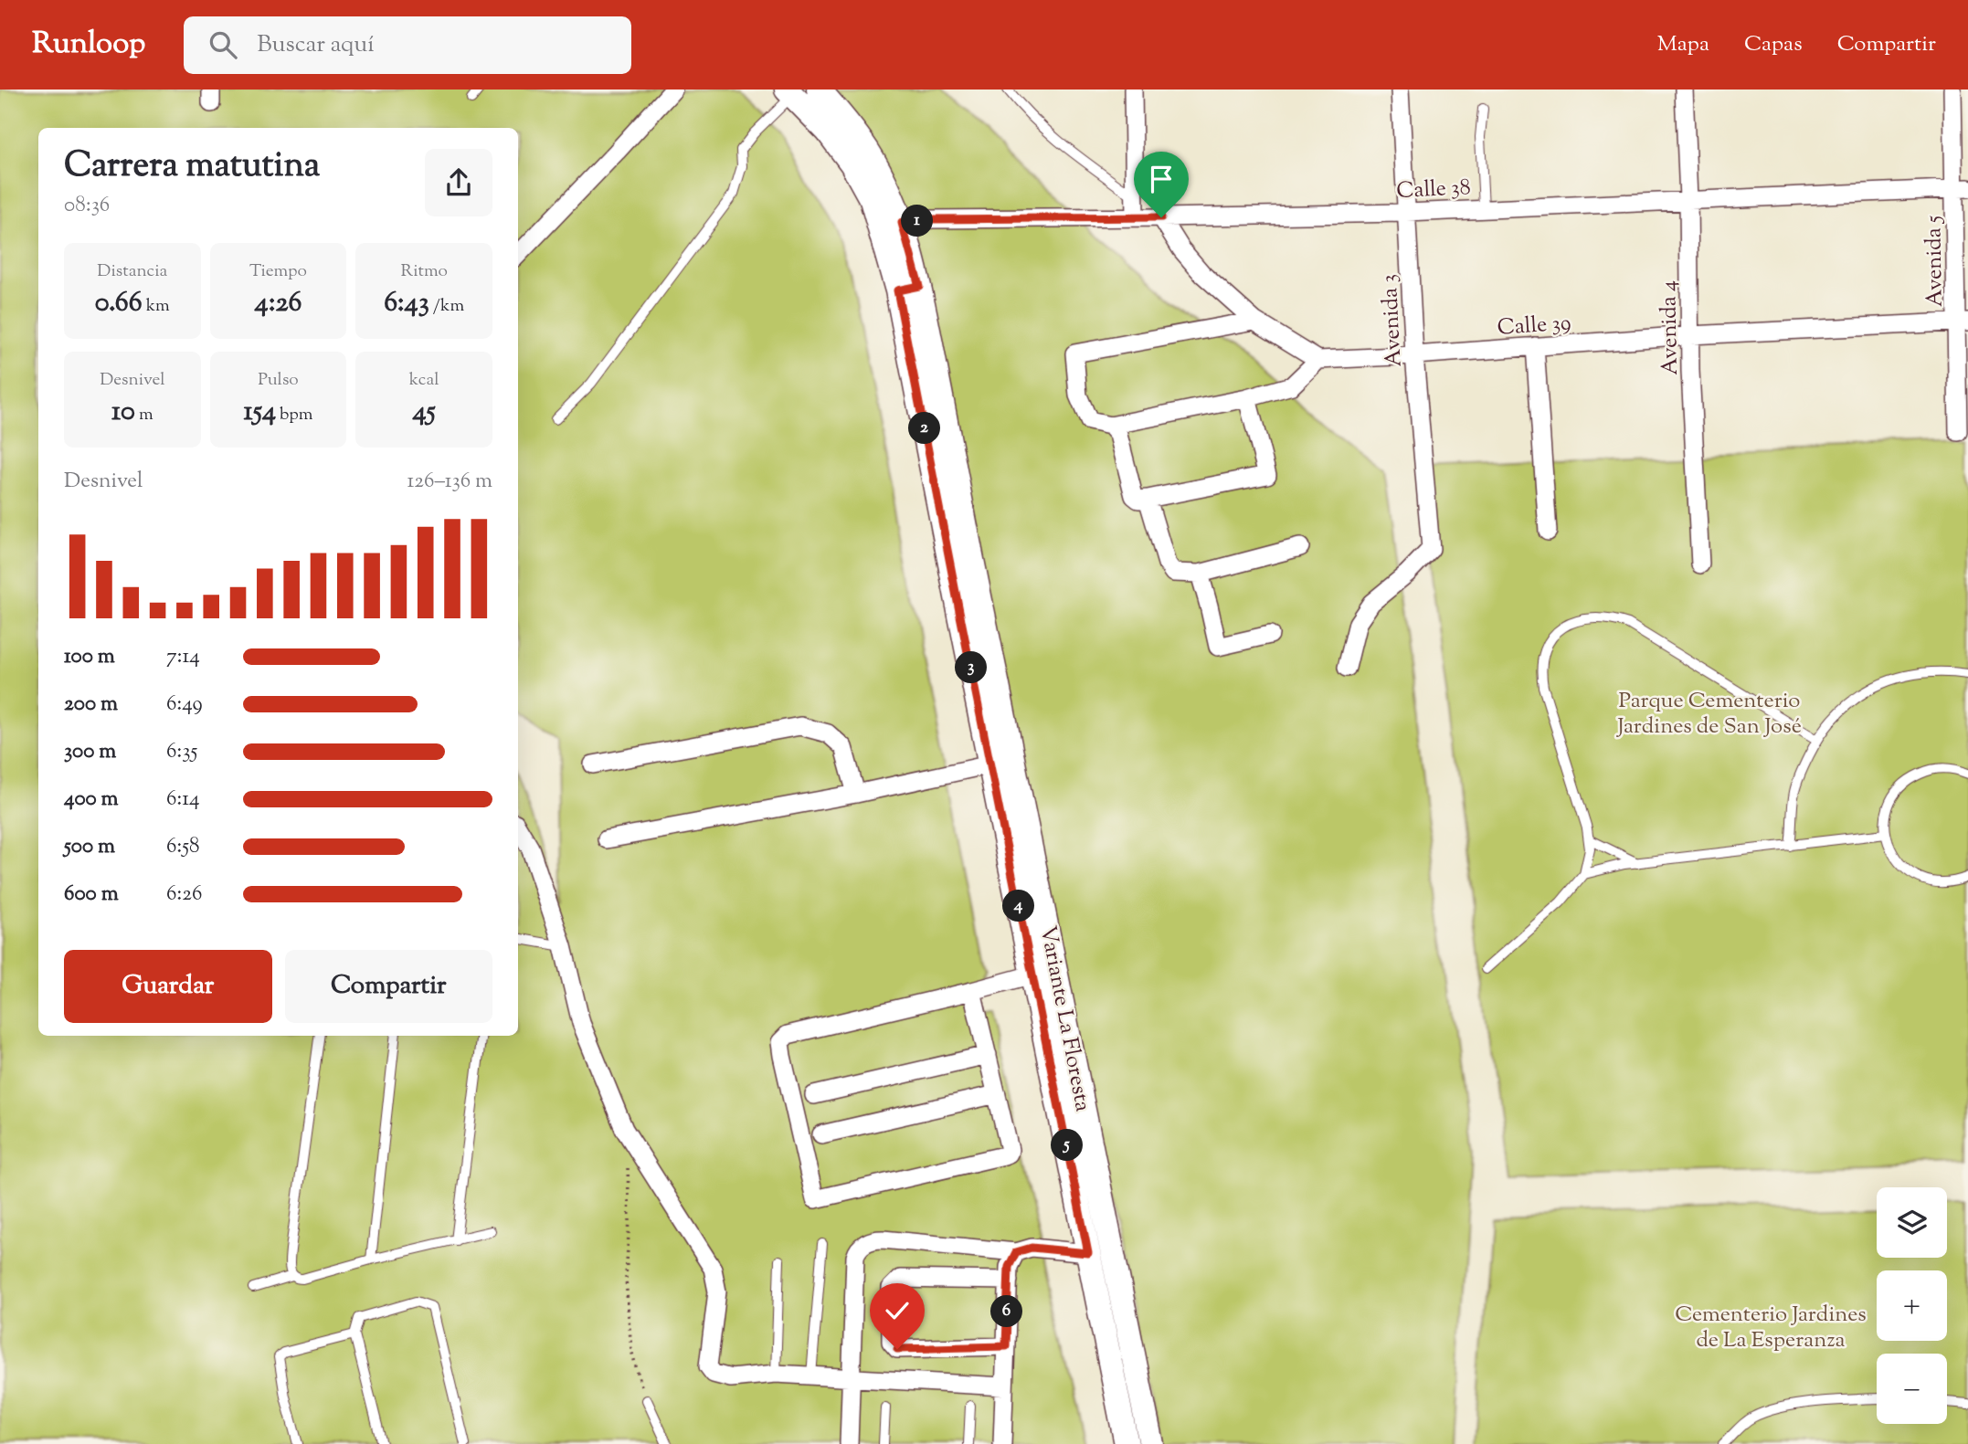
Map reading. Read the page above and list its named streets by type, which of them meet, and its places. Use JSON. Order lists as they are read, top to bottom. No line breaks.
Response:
{"streets":{"main road":["Variante La Floresta"],"street":["Calle 38","Avenida 5","Avenida 3","Calle 39","Avenida 4"]},"crossings":[["Calle 38","Avenida 5"],["Calle 38","Avenida 3"],["Calle 38","Avenida 4"],["Calle 38","Variante La Floresta"],["Avenida 5","Calle 39"],["Avenida 3","Calle 39"],["Calle 39","Avenida 4"]],"parks":["Parque Cementerio Jardines de San José","Cementerio Jardines de La Esperanza"],"page":{"header":"Runloop","search":"Buscar aquí","nav":["Mapa","Capas","Compartir"],"heading":["Carrera matutina","08:36"],"pins":["1","2","3","4","5","6"],"stats":[["Distancia","0.66 km"],["Tiempo","4:26"],["Ritmo","6:43 /km"],["Desnivel","10 m"],["Pulso","154 bpm"],["kcal","45"]],"chart":["Desnivel","126–136 m"],"list":[{"name":"100 m","note":"7:14"},{"name":"200 m","note":"6:49"},{"name":"300 m","note":"6:35"},{"name":"400 m","note":"6:14"},{"name":"500 m","note":"6:58"},{"name":"600 m","note":"6:26"}],"buttons":["Guardar","Compartir"],"map_buttons":["+","−"]}}
